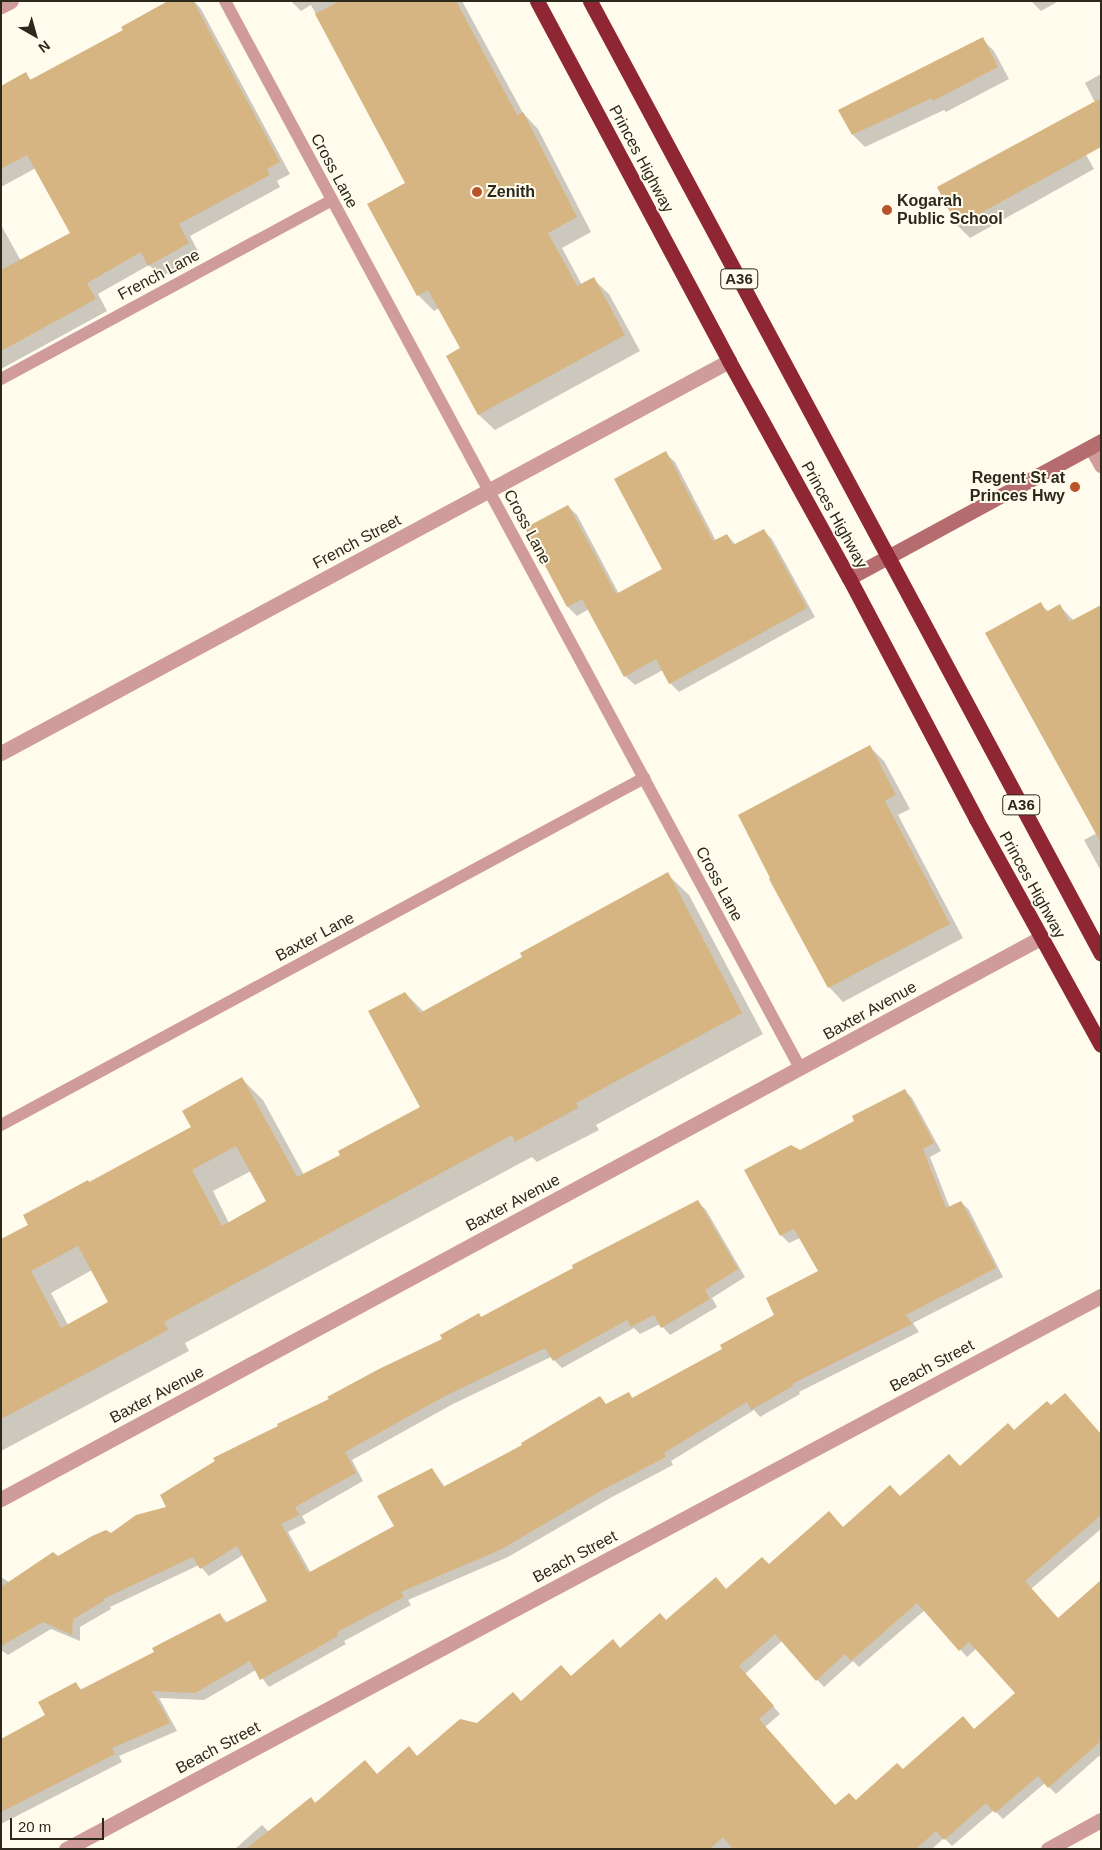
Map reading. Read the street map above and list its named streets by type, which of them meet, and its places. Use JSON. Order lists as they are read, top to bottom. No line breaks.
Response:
{"streets":{"highway":["Princes Highway","A36"],"street":["French Street","Baxter Avenue","Beach Street"],"lane":["Cross Lane","French Lane","Baxter Lane"]},"crossings":[["Princes Highway","French Street"],["Princes Highway","Baxter Avenue"],["Cross Lane","French Lane"],["Cross Lane","French Street"],["Cross Lane","Baxter Lane"],["Cross Lane","Baxter Avenue"]],"places":["Zenith","Kogarah Public School","Regent St at Princes Hwy"],"scale_bar":"20 m","north":"bottom right"}
